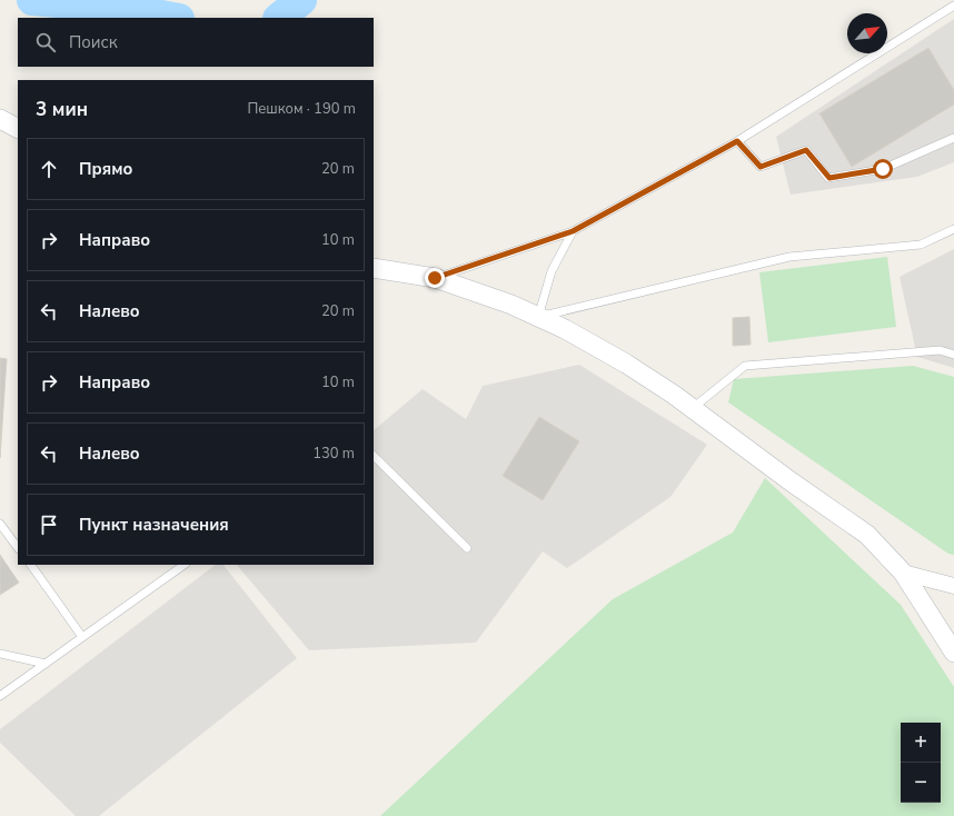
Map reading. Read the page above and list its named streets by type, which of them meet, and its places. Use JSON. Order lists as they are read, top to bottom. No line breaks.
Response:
{"north":"top right","page":{"search":"Поиск","heading":["3 мин","Пешком · 190 m"],"list":[["Прямо","20 m"],["Направо","10 m"],["Налево","20 m"],["Направо","10 m"],["Налево","130 m"],"Пункт назначения"],"map_buttons":["+","−"]}}
